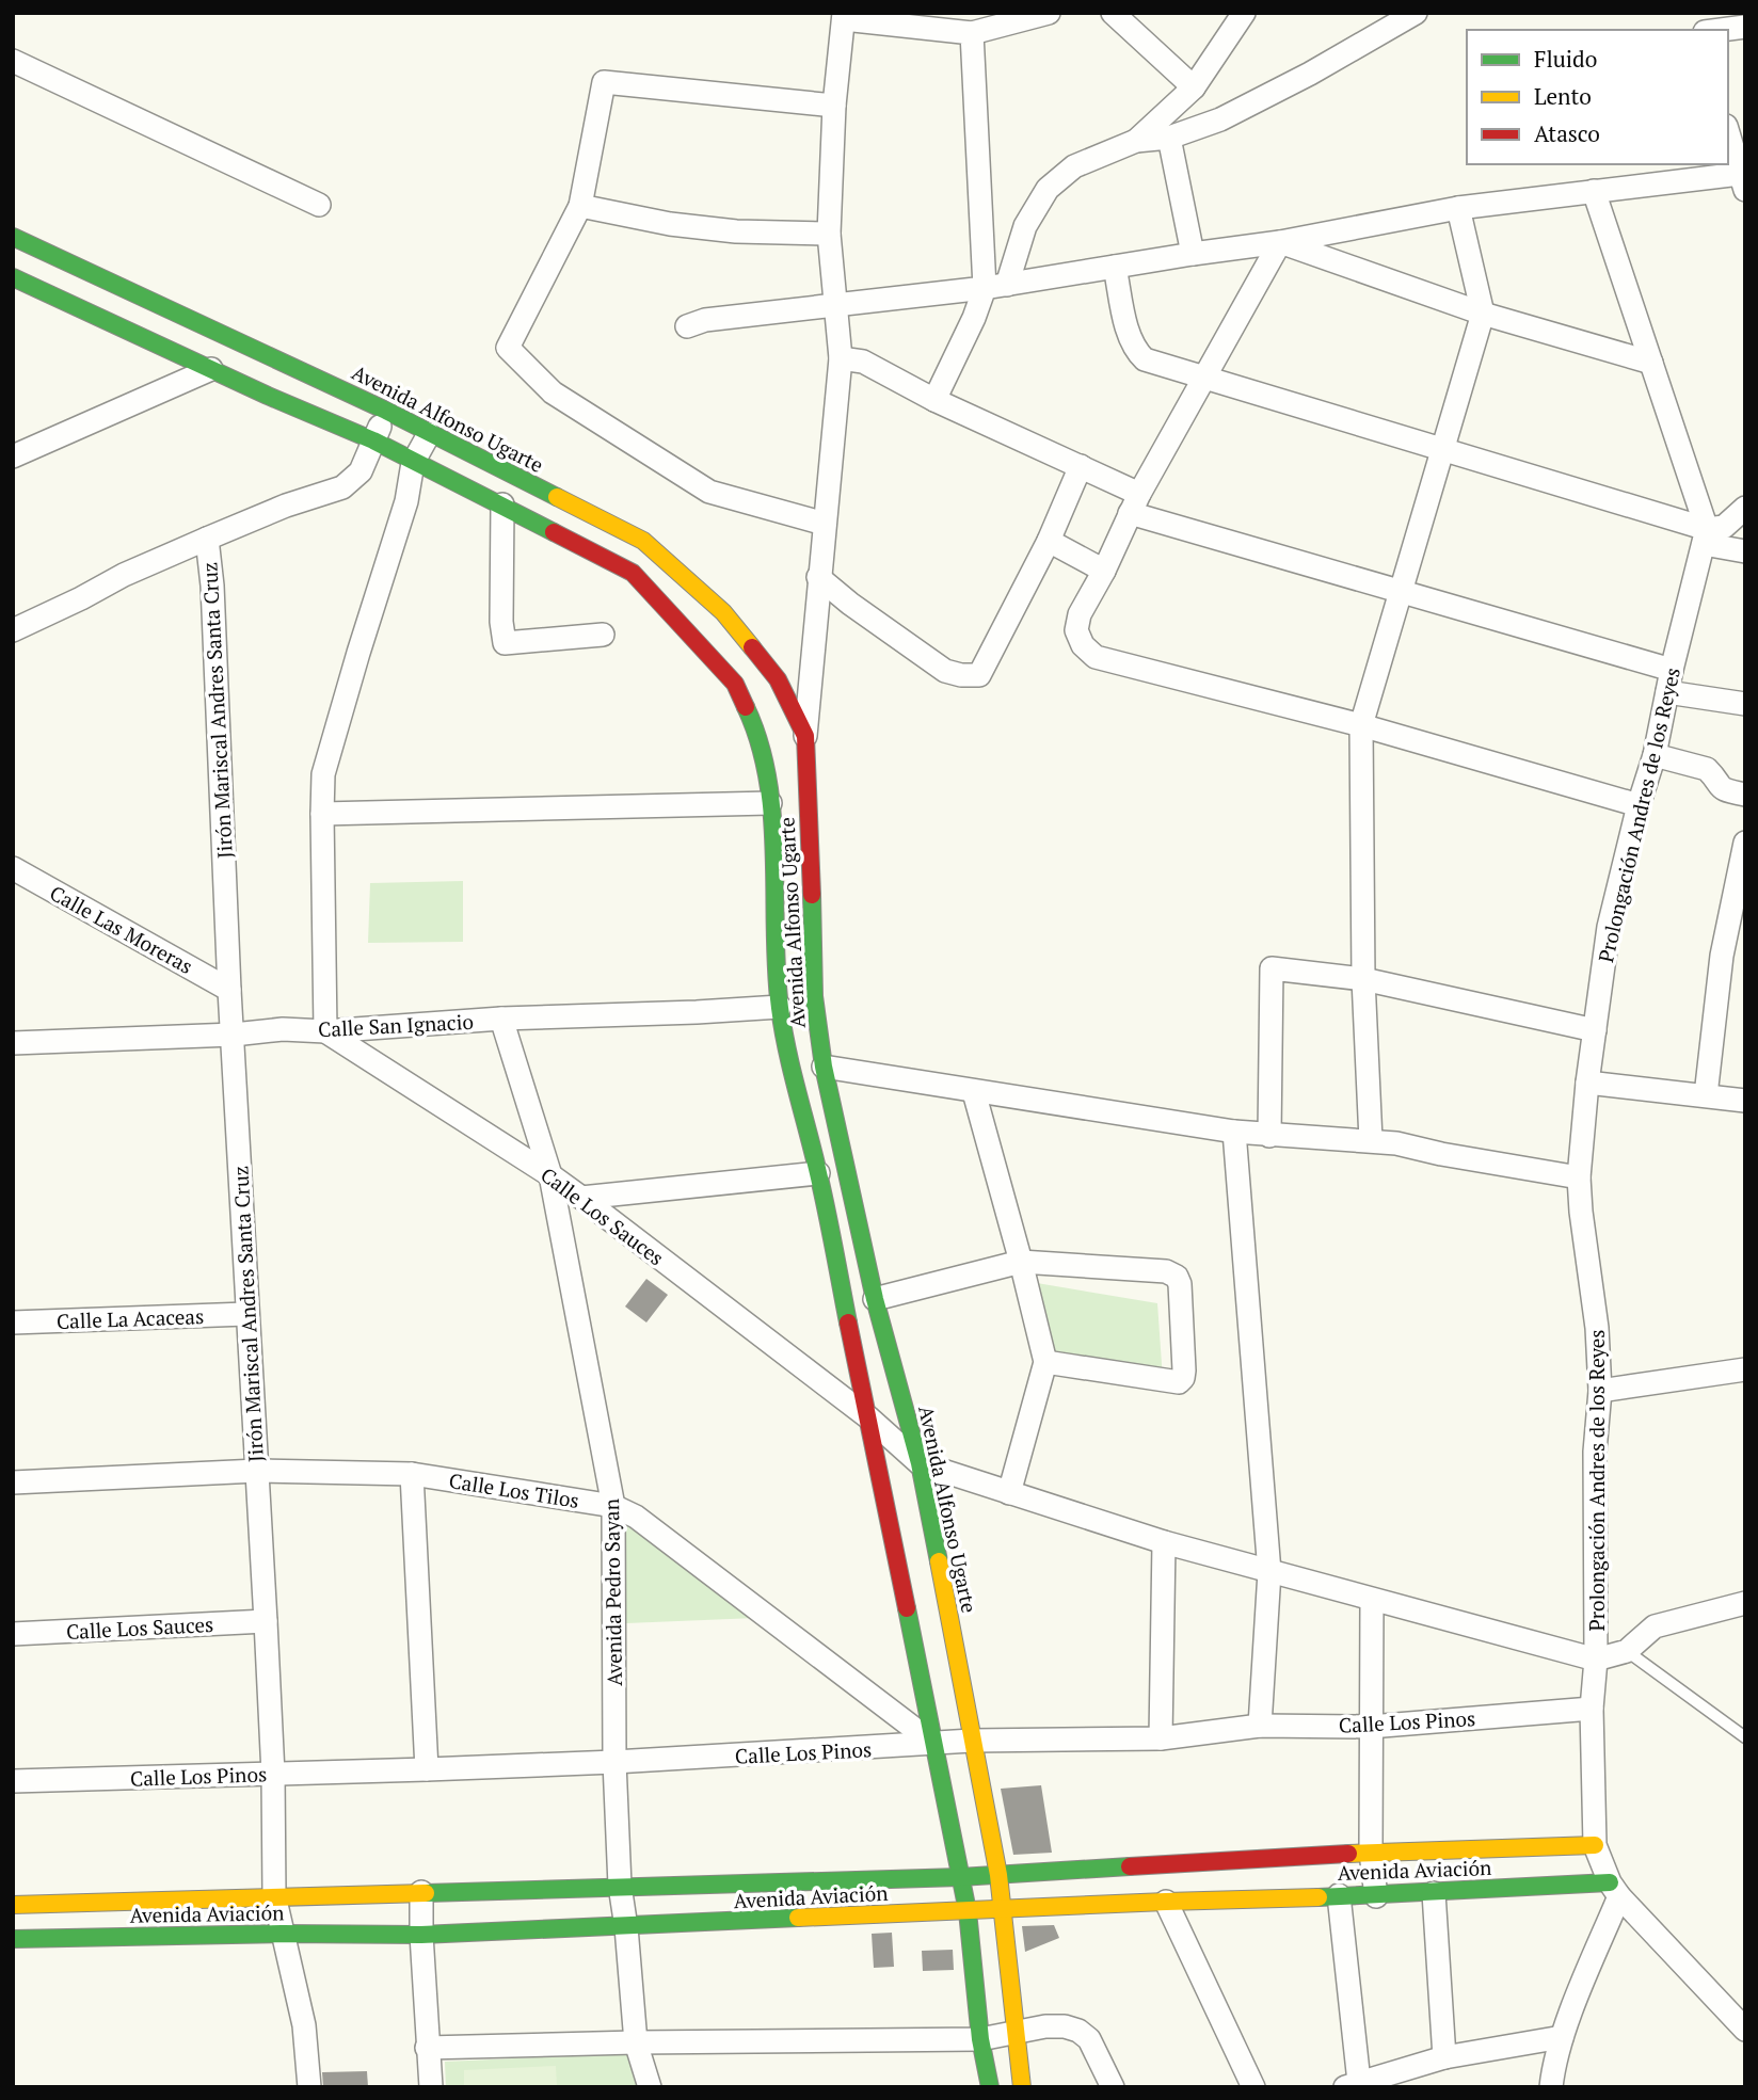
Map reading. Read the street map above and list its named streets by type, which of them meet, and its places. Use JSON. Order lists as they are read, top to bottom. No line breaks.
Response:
{"streets":{"main road":["Avenida Alfonso Ugarte","Avenida Aviación"],"street":["Jirón Mariscal Andres Santa Cruz","Prolongación Andres de los Reyes","Calle Las Moreras","Calle San Ignacio","Calle Los Sauces","Calle La Acaceas","Calle Los Tilos","Avenida Pedro Sayan","Calle Los Pinos"]},"crossings":[["Avenida Alfonso Ugarte","Calle San Ignacio"],["Avenida Alfonso Ugarte","Calle Los Sauces"],["Avenida Alfonso Ugarte","Calle Los Tilos"],["Avenida Alfonso Ugarte","Calle Los Pinos"],["Avenida Alfonso Ugarte","Avenida Aviación"],["Jirón Mariscal Andres Santa Cruz","Calle Las Moreras"],["Jirón Mariscal Andres Santa Cruz","Calle San Ignacio"],["Jirón Mariscal Andres Santa Cruz","Calle Los Sauces"],["Jirón Mariscal Andres Santa Cruz","Calle La Acaceas"],["Jirón Mariscal Andres Santa Cruz","Calle Los Tilos"],["Jirón Mariscal Andres Santa Cruz","Calle Los Pinos"],["Jirón Mariscal Andres Santa Cruz","Avenida Aviación"],["Prolongación Andres de los Reyes","Calle Los Pinos"],["Prolongación Andres de los Reyes","Avenida Aviación"],["Calle San Ignacio","Calle Los Sauces"],["Calle San Ignacio","Avenida Pedro Sayan"],["Calle Los Sauces","Avenida Pedro Sayan"],["Calle Los Tilos","Avenida Pedro Sayan"],["Calle Los Tilos","Calle Los Pinos"],["Avenida Pedro Sayan","Calle Los Pinos"],["Avenida Pedro Sayan","Avenida Aviación"]],"legend":["Fluido","Lento","Atasco"]}
